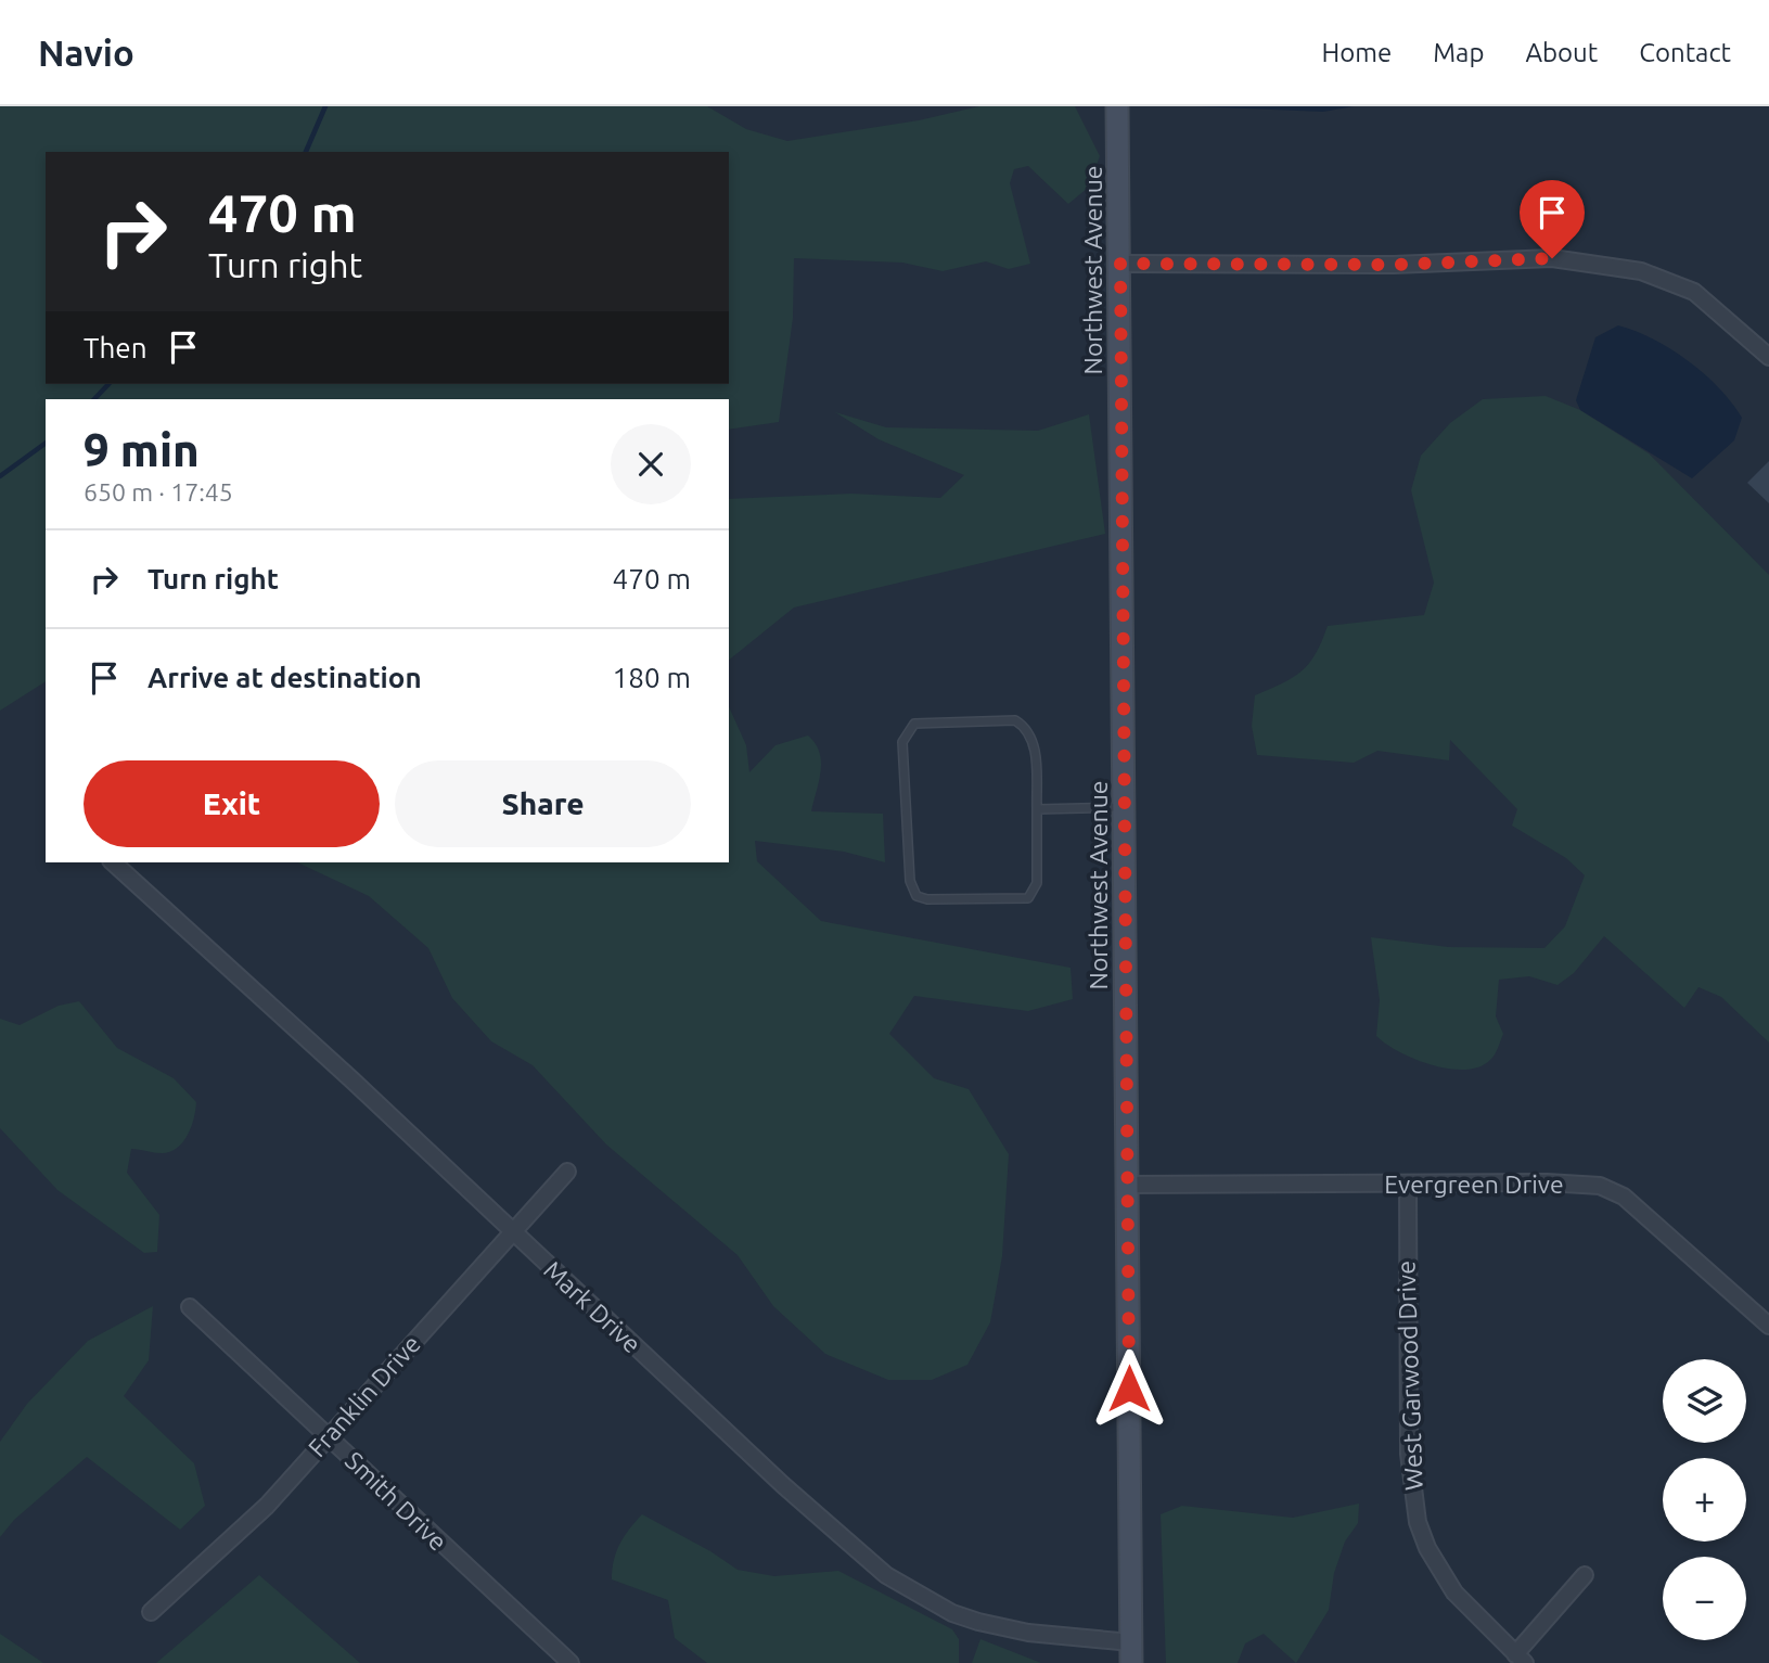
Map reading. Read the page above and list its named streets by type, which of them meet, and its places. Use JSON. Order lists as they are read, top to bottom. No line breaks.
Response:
{"streets":{"street":["Northwest Avenue","Evergreen Drive","Mark Drive","West Garwood Drive","Franklin Drive","Smith Drive"]},"crossings":[["Northwest Avenue","Evergreen Drive"],["Northwest Avenue","Mark Drive"],["Evergreen Drive","West Garwood Drive"],["Mark Drive","Franklin Drive"],["Franklin Drive","Smith Drive"]],"page":{"header":"Navio","nav":["Home","Map","About","Contact"],"turn":["470 m","Turn right"],"then":"Then","heading":["9 min","650 m · 17:45"],"list":[{"name":"Turn right","value":"470 m"},{"name":"Arrive at destination","value":"180 m"}],"buttons":["Exit","Share"],"map_buttons":["+","−"]}}
